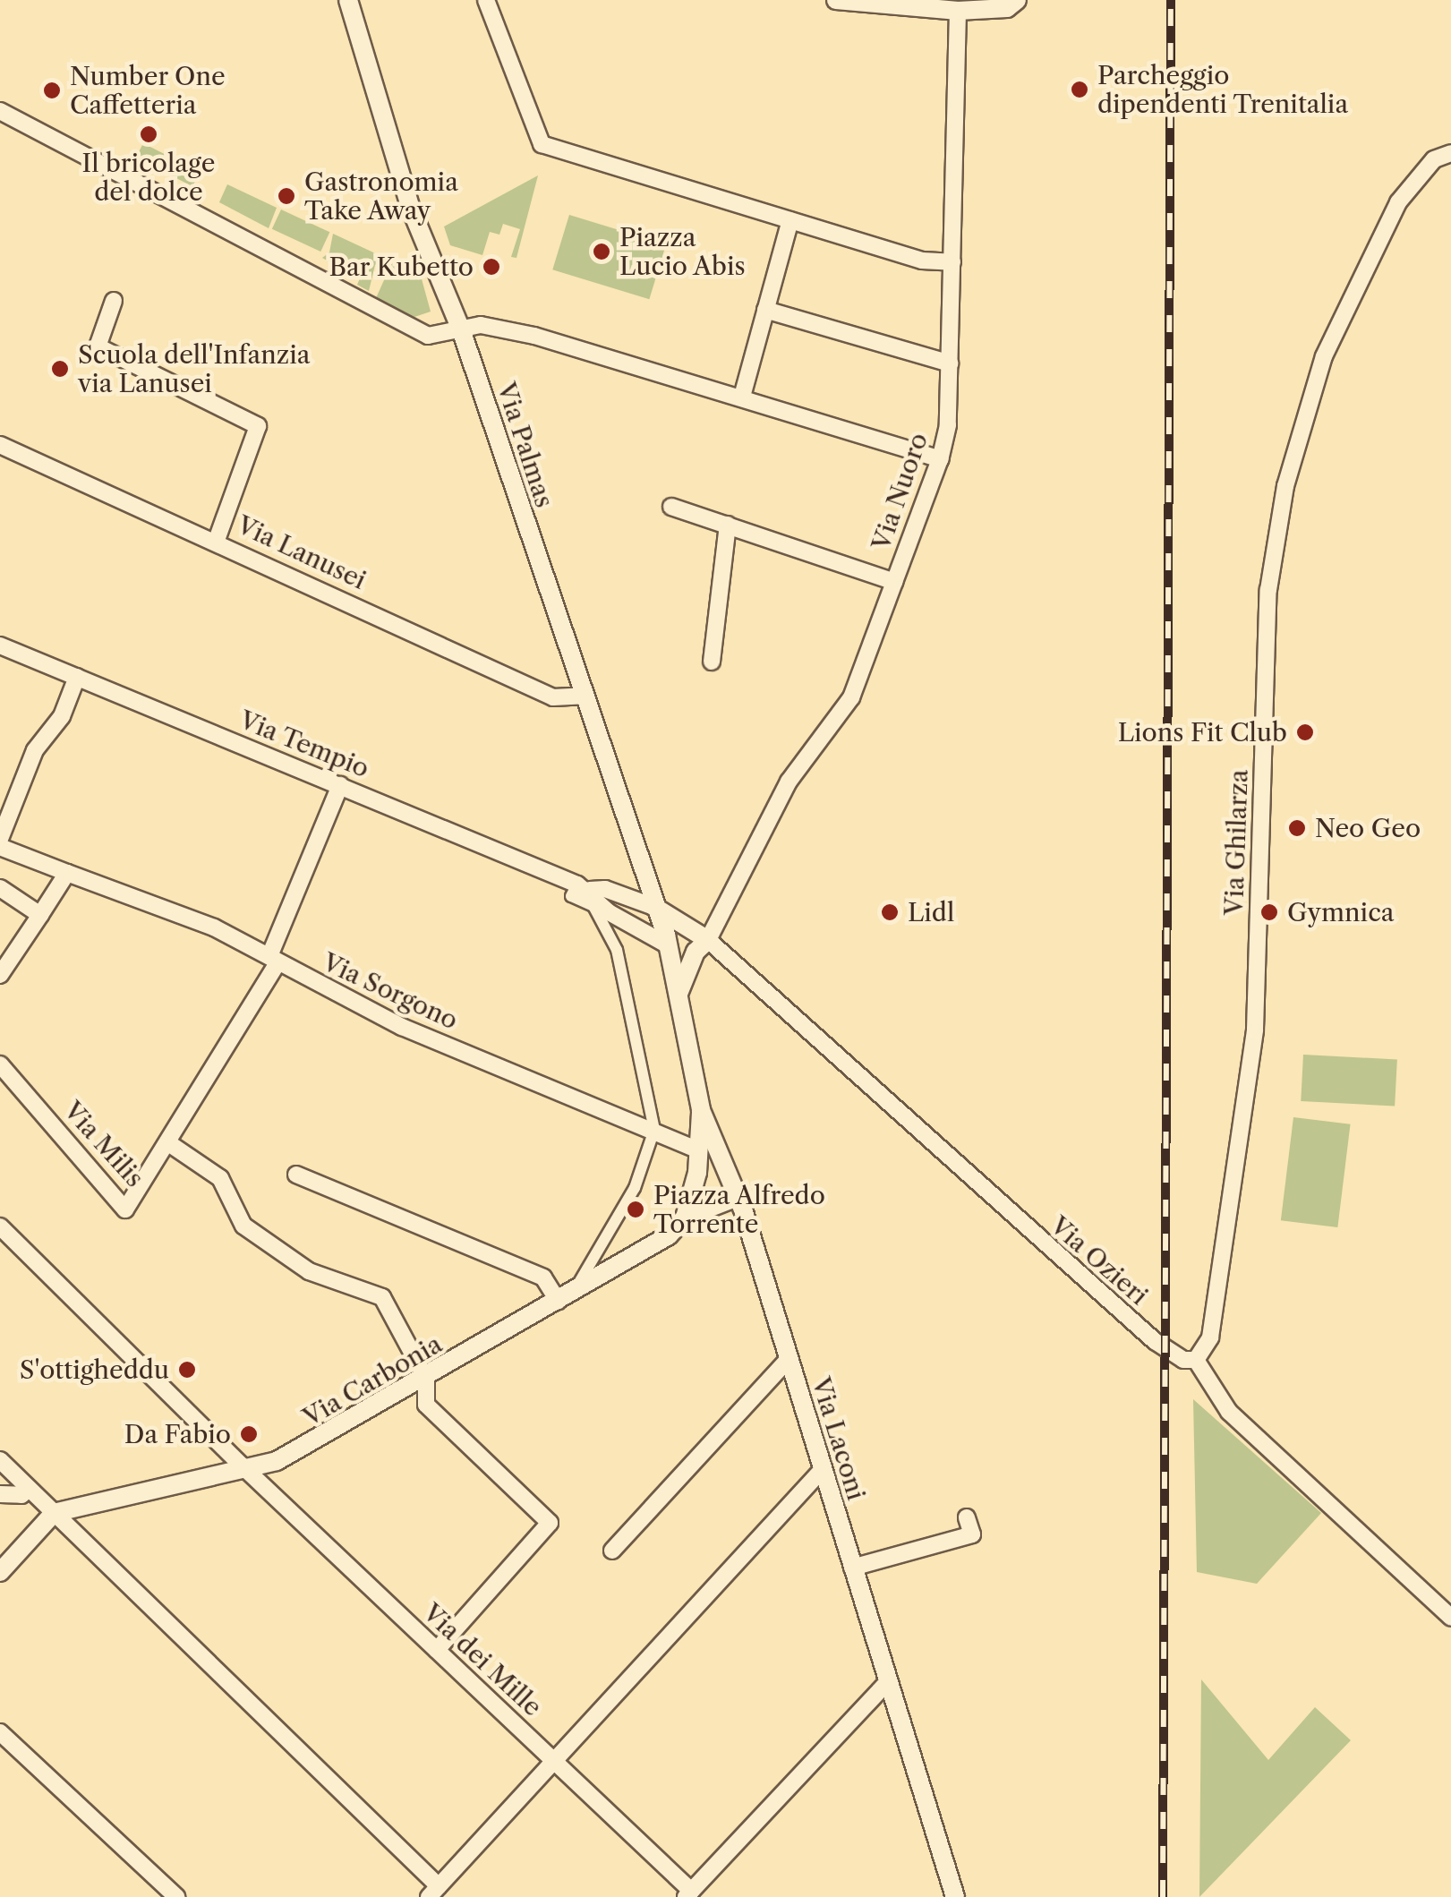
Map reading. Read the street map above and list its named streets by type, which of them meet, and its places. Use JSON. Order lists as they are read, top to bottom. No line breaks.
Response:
{"streets":{"street":["Via Palmas","Via Nuoro","Via Lanusei","Via Tempio","Via Ghilarza","Via Sorgono","Via Milis","Via Ozieri","Via Carbonia","Via Laconi","Via dei Mille"]},"crossings":[["Via Palmas","Via Lanusei"],["Via Palmas","Via Tempio"],["Via Nuoro","Via Tempio"],["Via Nuoro","Via Ozieri"],["Via Nuoro","Via Laconi"],["Via Tempio","Via Ozieri"],["Via Tempio","Via Laconi"],["Via Ghilarza","Via Ozieri"],["Via Milis","Via Carbonia"],["Via Milis","Via dei Mille"],["Via Ozieri","Via Laconi"],["Via Carbonia","Via Laconi"],["Via Carbonia","Via dei Mille"]],"places":["Parcheggio dipendenti Trenitalia","Number One Caffetteria","Il bricolage del dolce","Gastronomia Take Away","Piazza Lucio Abis","Bar Kubetto","Scuola dell'Infanzia via Lanusei","Lions Fit Club","Neo Geo","Lidl","Gymnica","Piazza Alfredo Torrente","S'ottigheddu","Da Fabio"]}
